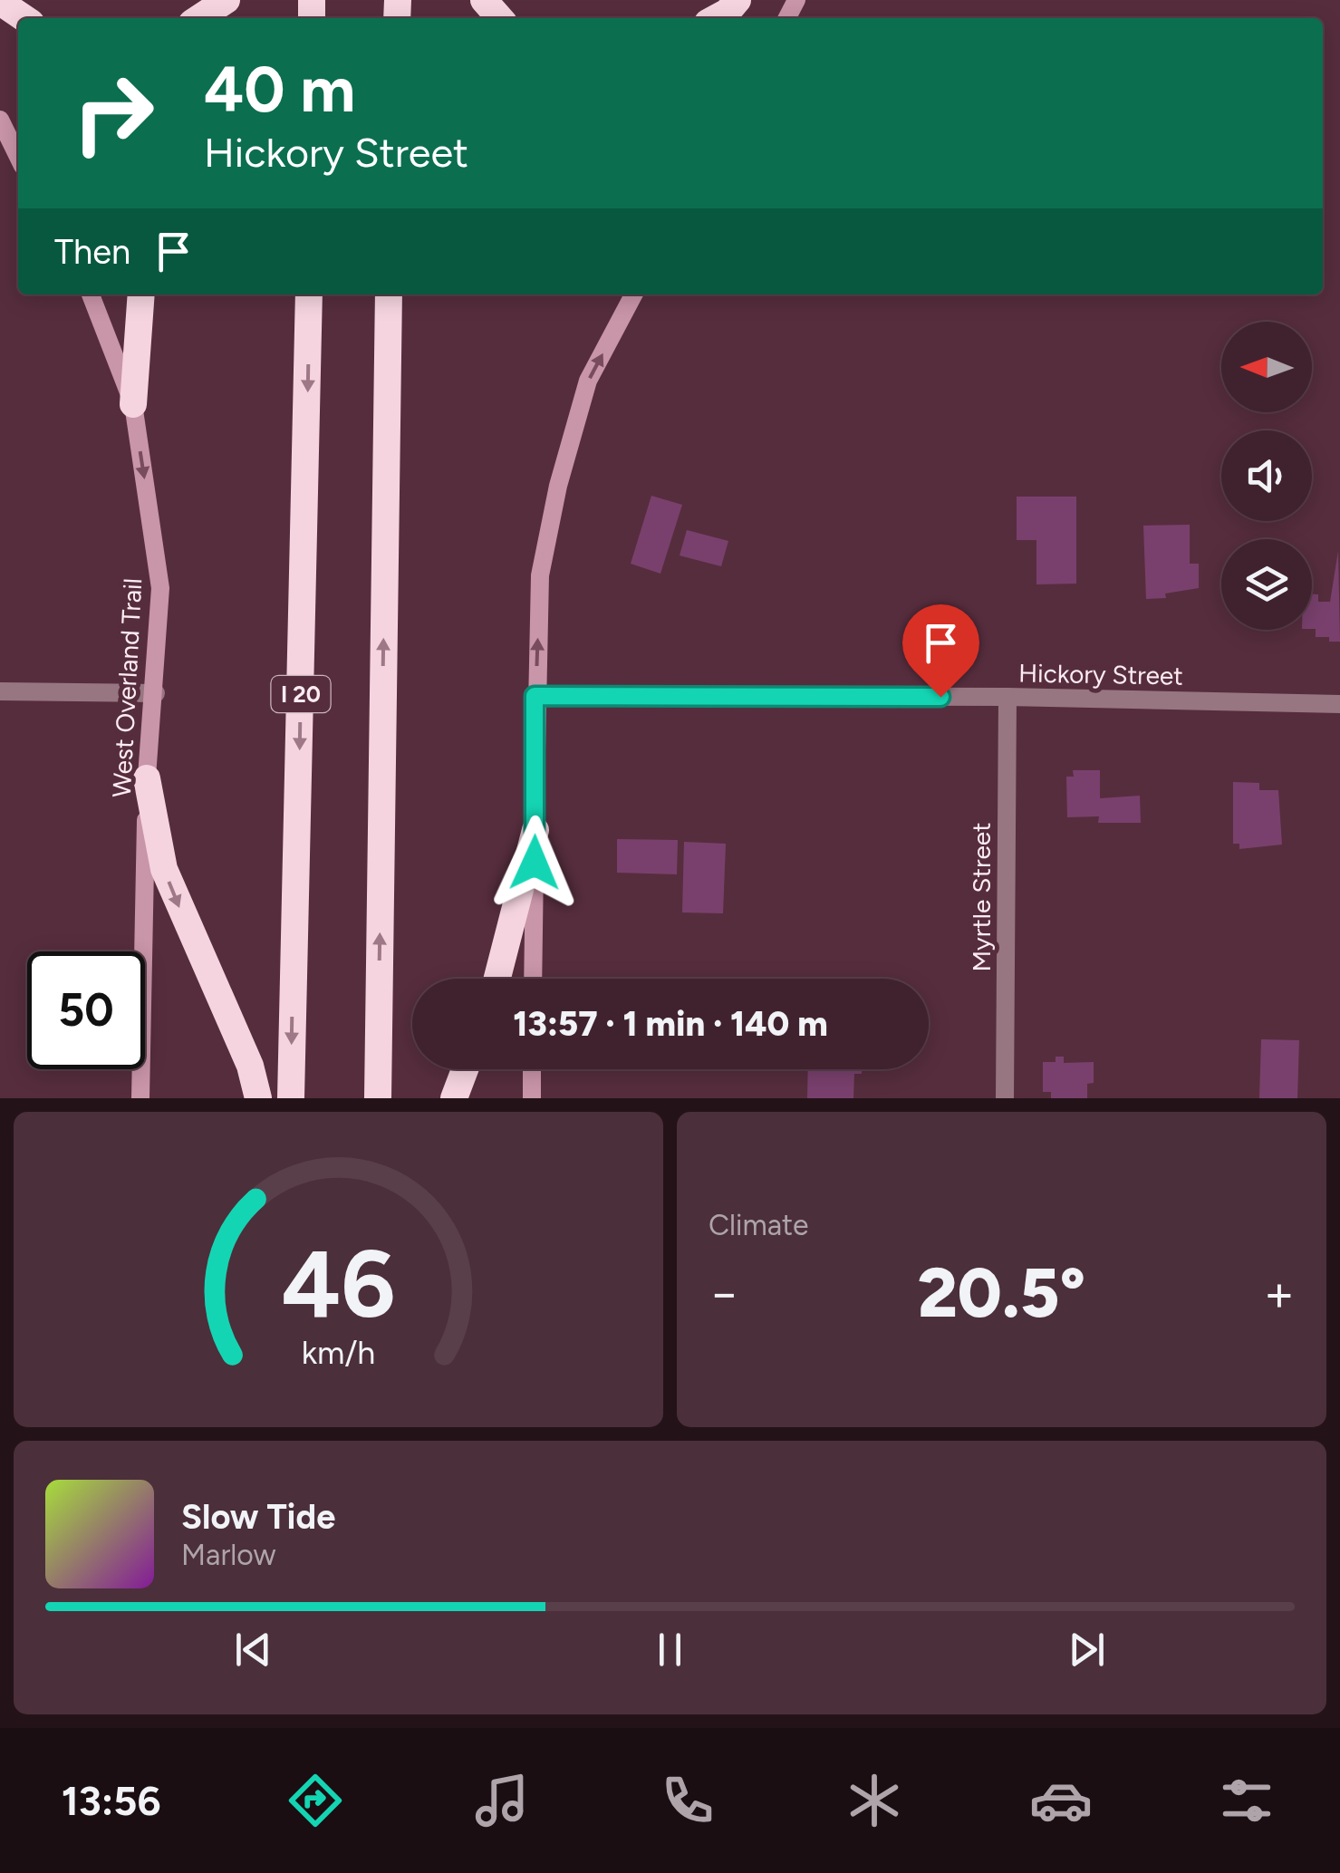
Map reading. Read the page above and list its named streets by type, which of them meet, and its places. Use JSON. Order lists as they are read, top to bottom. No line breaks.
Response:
{"streets":{"highway":["I 20"],"main road":["West Overland Trail"],"street":["Hickory Street","Myrtle Street"]},"crossings":[["Hickory Street","Myrtle Street"]],"one_way":["West Overland Trail"],"north":"left","page":{"turn":["40 m","Hickory Street"],"then":"Then","limit":"50","trip":"13:57 · 1 min · 140 m","tile":"Climate","heat":["−","20.5°","+"],"song":["Slow Tide","Marlow"],"tabs":"13:56","gauge":["46","km/h"]}}
